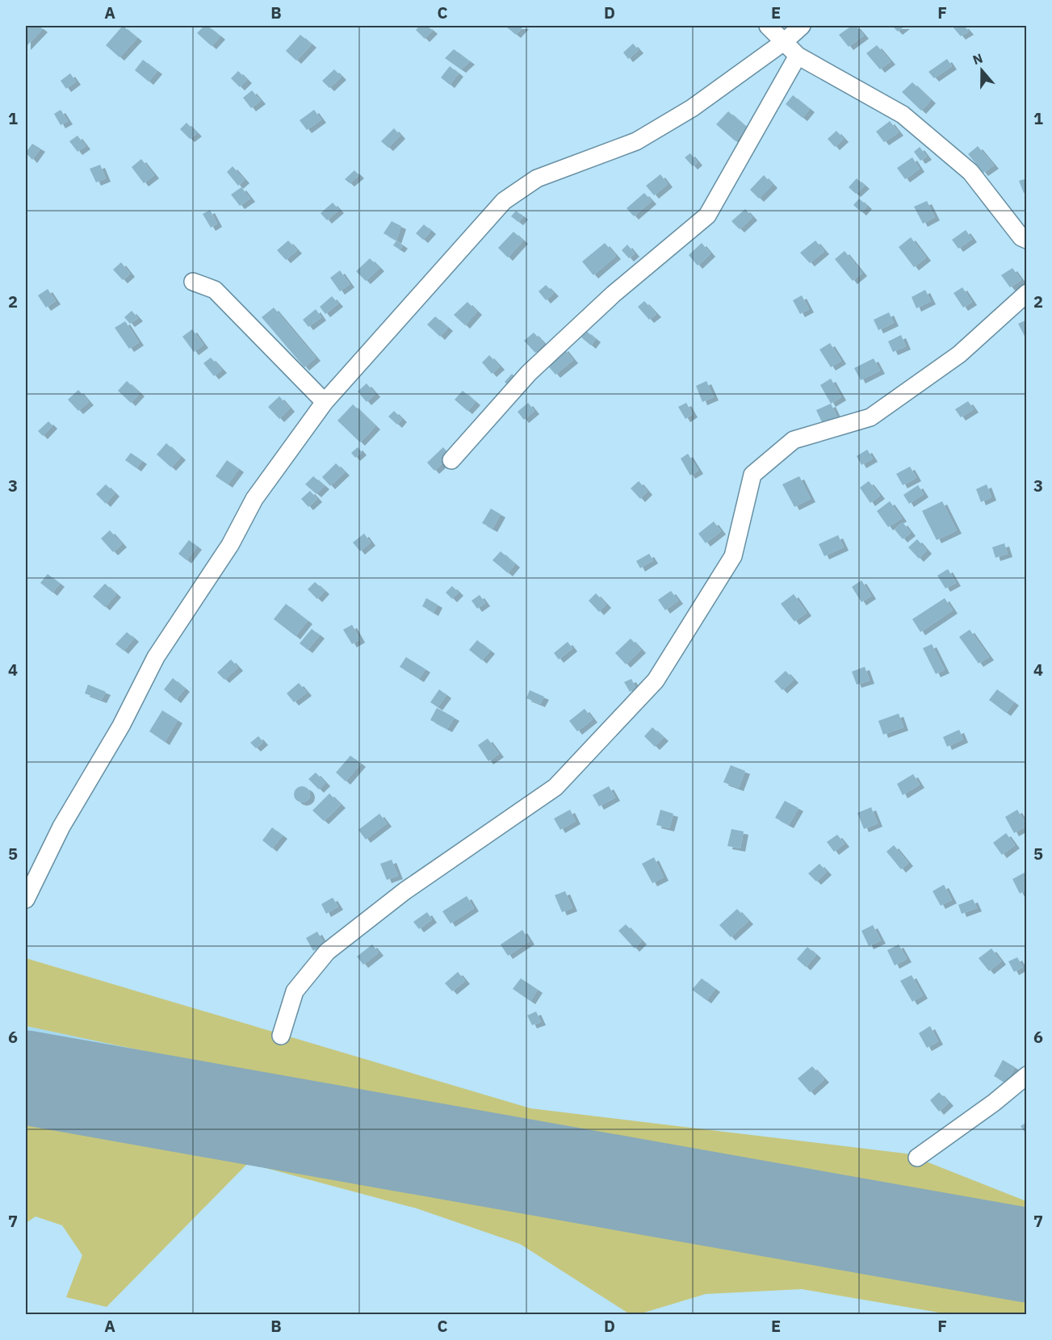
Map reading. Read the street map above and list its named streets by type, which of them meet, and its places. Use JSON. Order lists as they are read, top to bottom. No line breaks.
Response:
{"north":"top","grid":{"columns":["A","B","C","D","E","F"],"rows":["1","2","3","4","5","6","7"]}}
